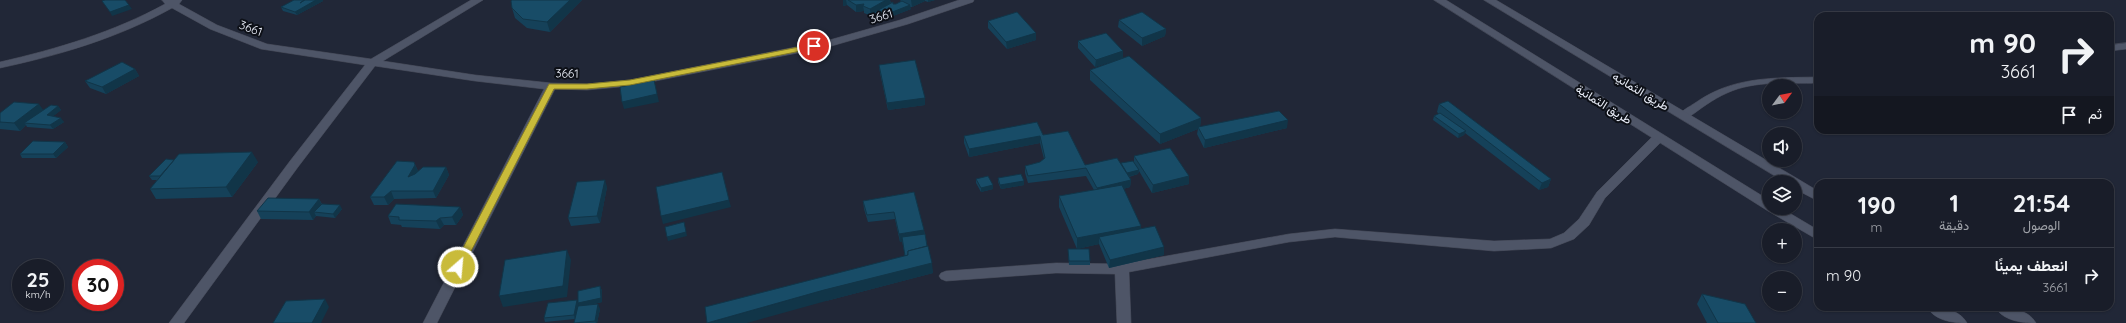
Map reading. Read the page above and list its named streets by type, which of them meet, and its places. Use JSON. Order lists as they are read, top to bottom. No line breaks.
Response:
{"streets":{"street":["3661","طريق الثمانيه","طريق الثمانية"]},"north":"top right","page":{"turn":["90 m","3661"],"map_buttons":["+","−"],"then":"ثم","eta":["21:54","الوصول","1","دقيقة","190","m"],"list":[{"name":"انعطف يمينًا","note":"3661","value":"90 m"}],"speed":"25 km/h","limit":"30"}}
